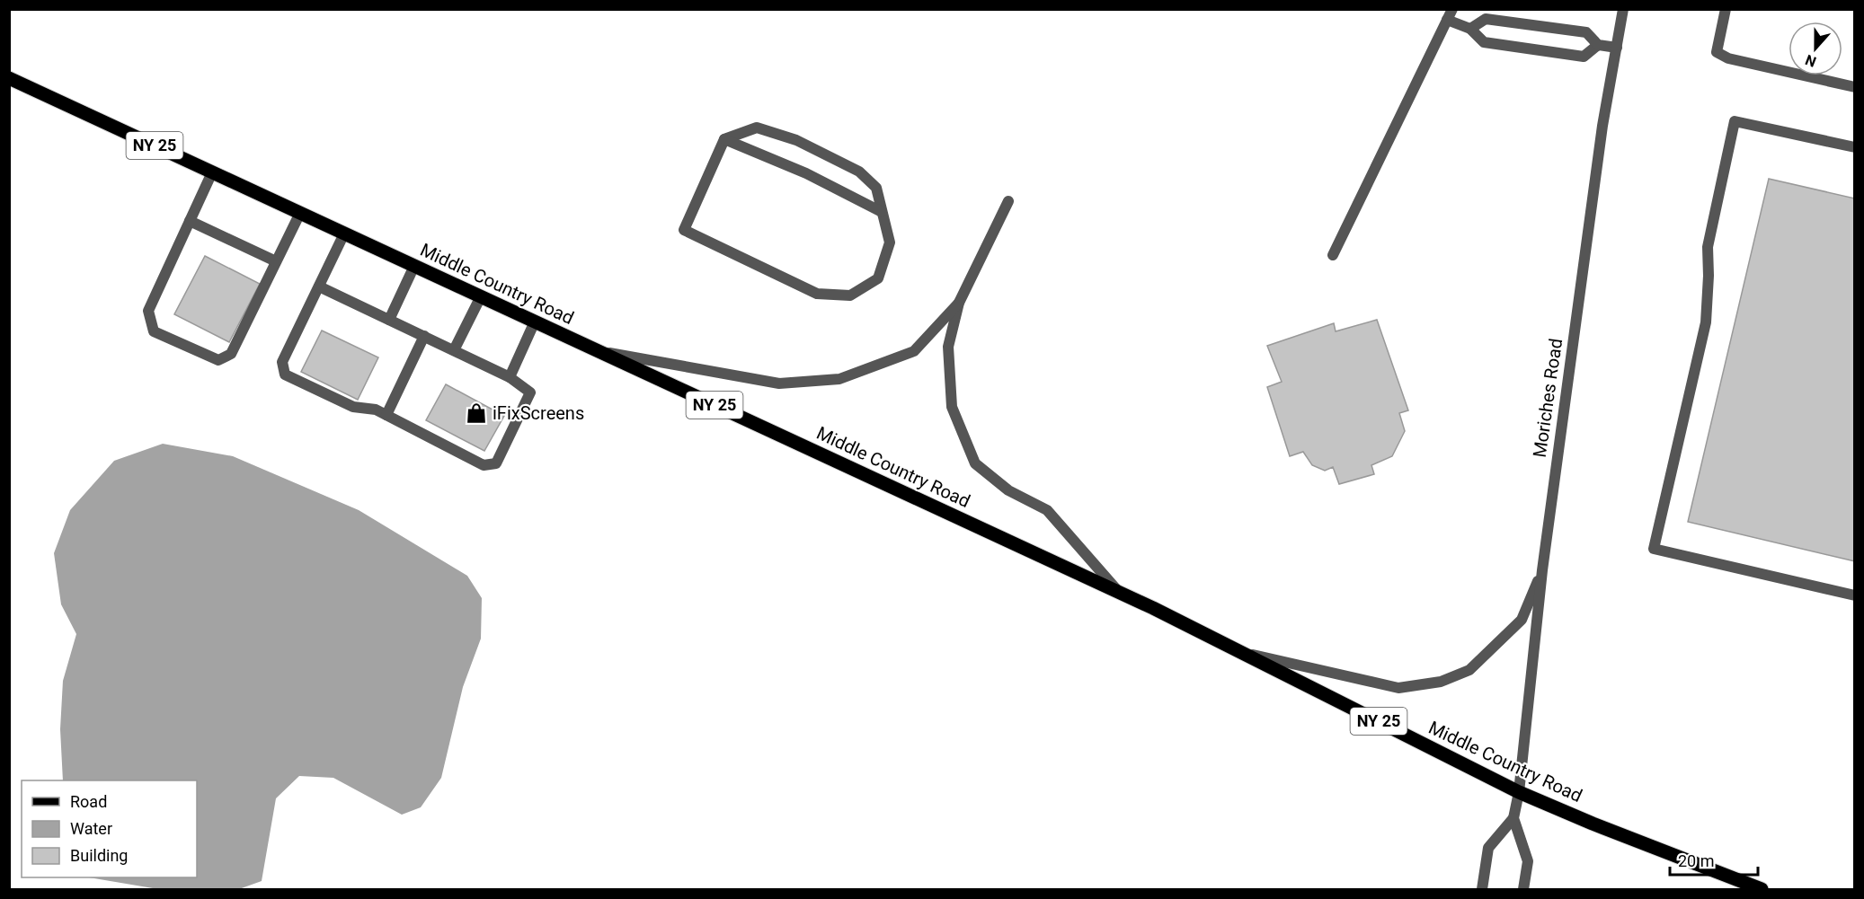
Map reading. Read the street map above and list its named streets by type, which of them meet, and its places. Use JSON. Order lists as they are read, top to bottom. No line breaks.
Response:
{"streets":{"main road":["NY 25","Middle Country Road"],"street":["Moriches Road"]},"crossings":[["Middle Country Road","Moriches Road"]],"places":{"shop":["iFixScreens"]},"legend":["Road","Water","Building"],"scale_bar":"20 m","north":"bottom"}
